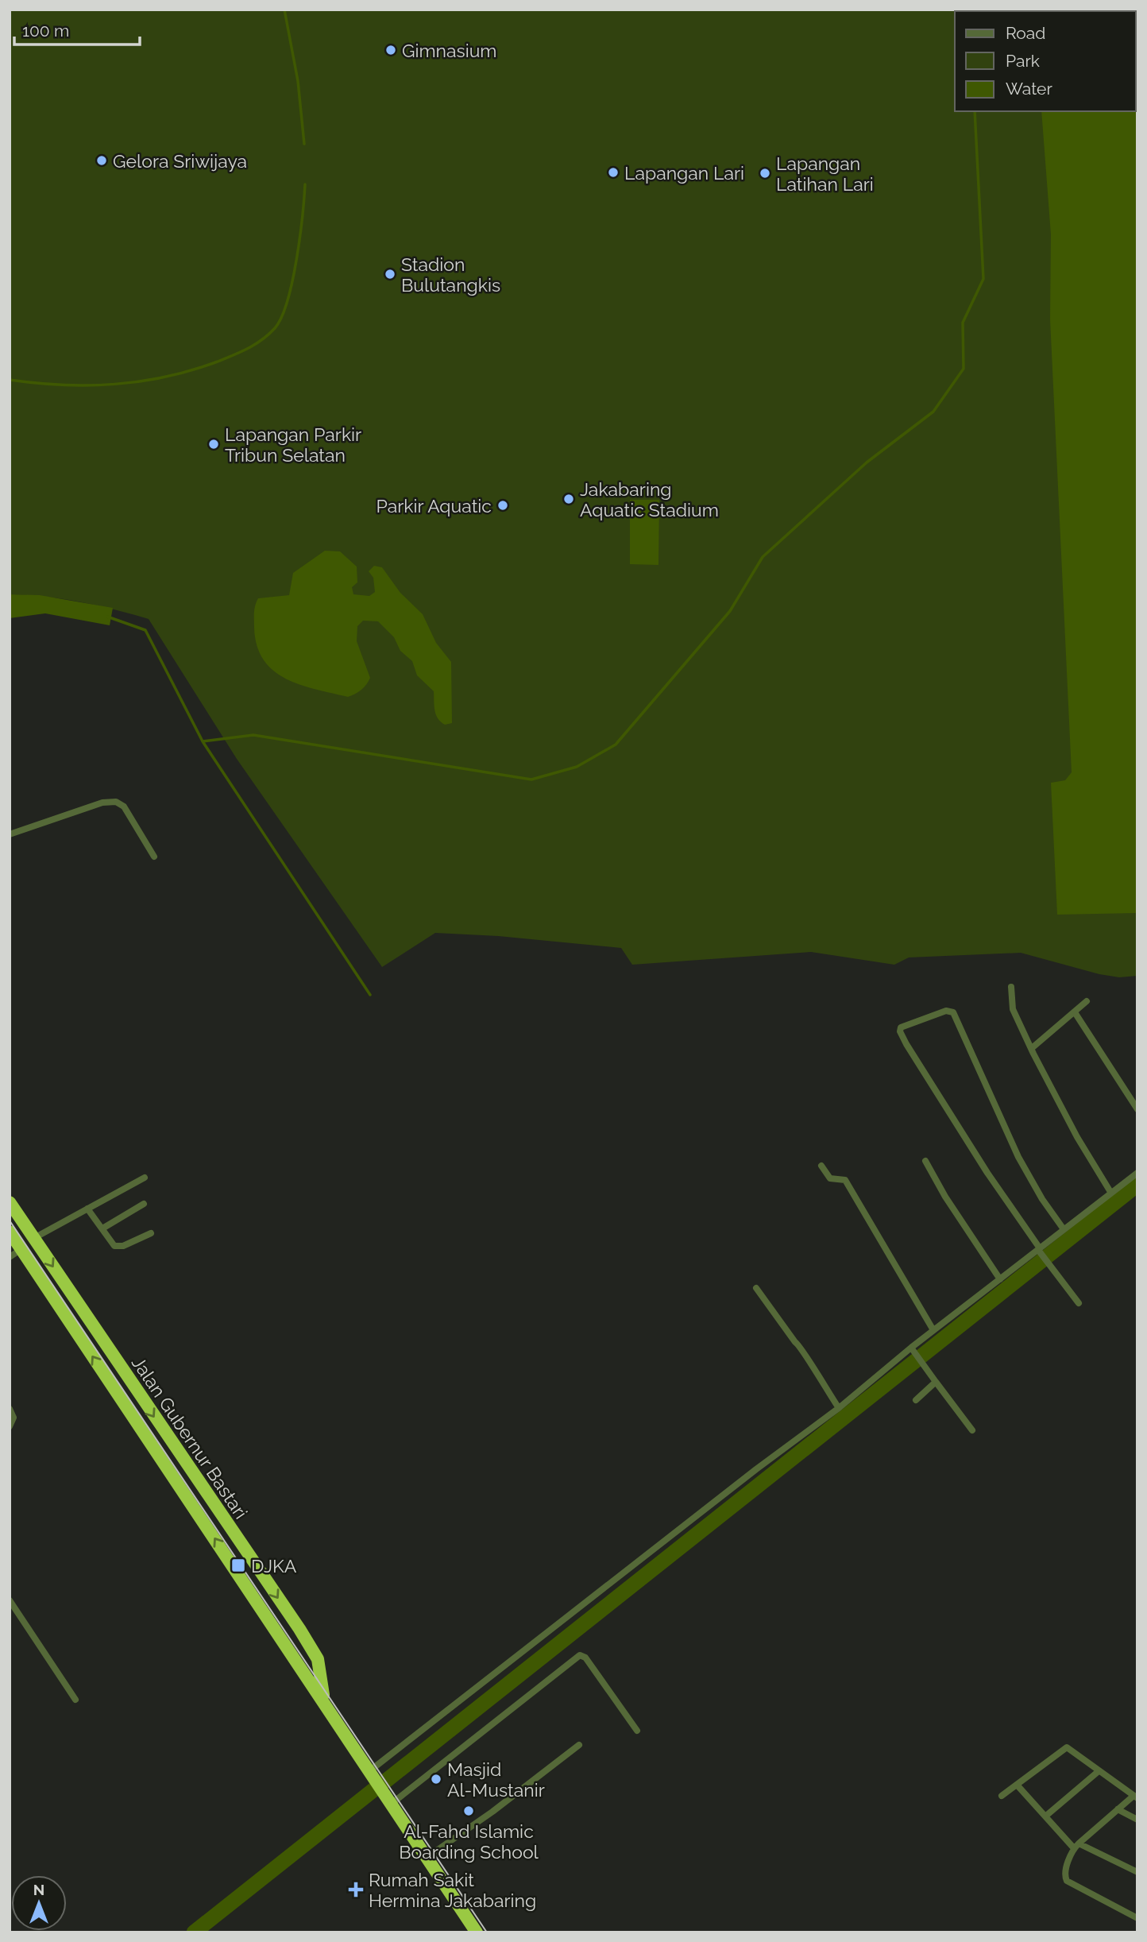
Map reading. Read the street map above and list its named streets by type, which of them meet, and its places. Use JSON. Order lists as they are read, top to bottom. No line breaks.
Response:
{"streets":{"highway":["Jalan Gubernur Bastari"]},"places":{"other":["Gimnasium","Gelora Sriwijaya","Lapangan Lari","Lapangan Latihan Lari","Stadion Bulutangkis","Lapangan Parkir Tribun Selatan","Jakabaring Aquatic Stadium","Parkir Aquatic","Masjid Al-Mustanir","Al-Fahd Islamic Boarding School"],"transit":["DJKA"],"health":["Rumah Sakit Hermina Jakabaring"]},"legend":["Road","Park","Water"],"scale_bar":"100 m","north":"top"}
